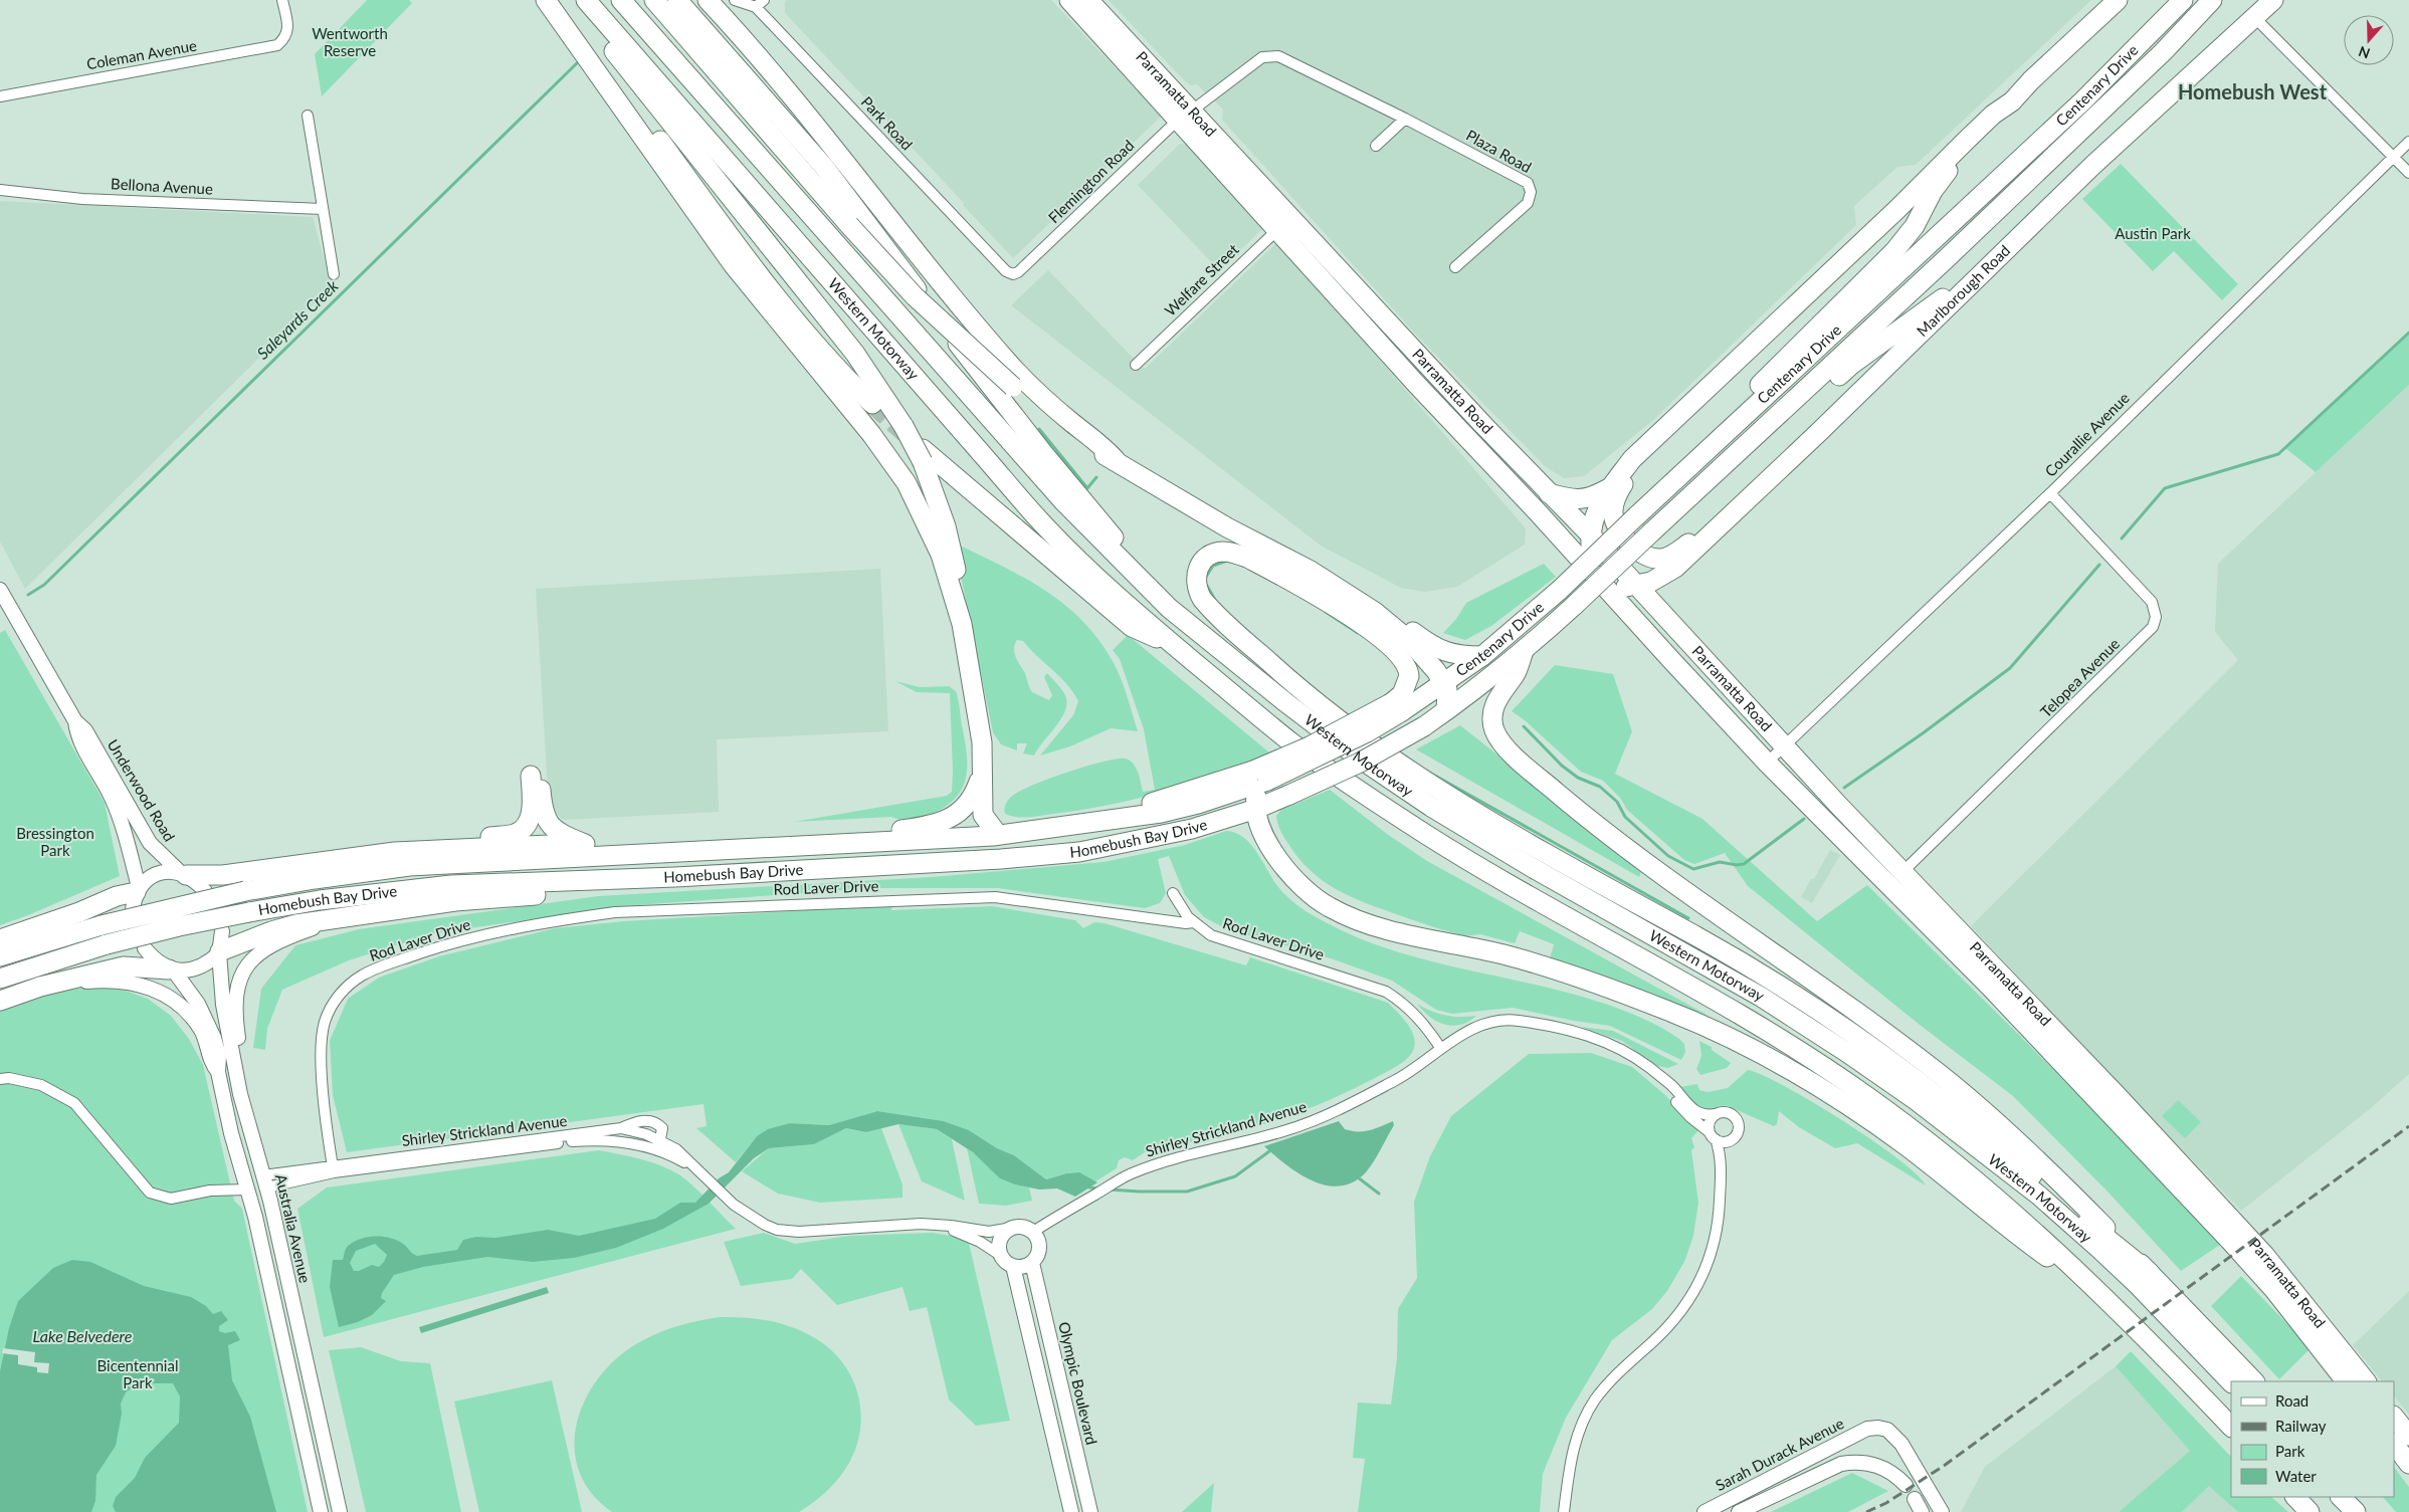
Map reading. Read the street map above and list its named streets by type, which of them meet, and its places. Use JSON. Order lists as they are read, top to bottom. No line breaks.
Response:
{"streets":{"highway":["Centenary Drive","Parramatta Road","Marlborough Road","Western Motorway","Homebush Bay Drive"],"main road":["Underwood Road","Australia Avenue","Olympic Boulevard","Sarah Durack Avenue"],"street":["Coleman Avenue","Park Road","Plaza Road","Flemington Road","Bellona Avenue","Welfare Street","Courallie Avenue","Telopea Avenue","Rod Laver Drive","Shirley Strickland Avenue"]},"crossings":[["Centenary Drive","Homebush Bay Drive"],["Parramatta Road","Plaza Road"],["Parramatta Road","Flemington Road"],["Parramatta Road","Welfare Street"],["Parramatta Road","Marlborough Road"],["Parramatta Road","Courallie Avenue"],["Parramatta Road","Telopea Avenue"],["Park Road","Flemington Road"],["Plaza Road","Flemington Road"],["Courallie Avenue","Telopea Avenue"],["Rod Laver Drive","Shirley Strickland Avenue"],["Shirley Strickland Avenue","Australia Avenue"],["Shirley Strickland Avenue","Olympic Boulevard"]],"districts":["Homebush West"],"water":["Saleyards Creek","Lake Belvedere"],"parks":["Wentworth Reserve","Austin Park","Bressington Park","Bicentennial Park"],"legend":["Road","Railway","Park","Water"],"north":"bottom"}
